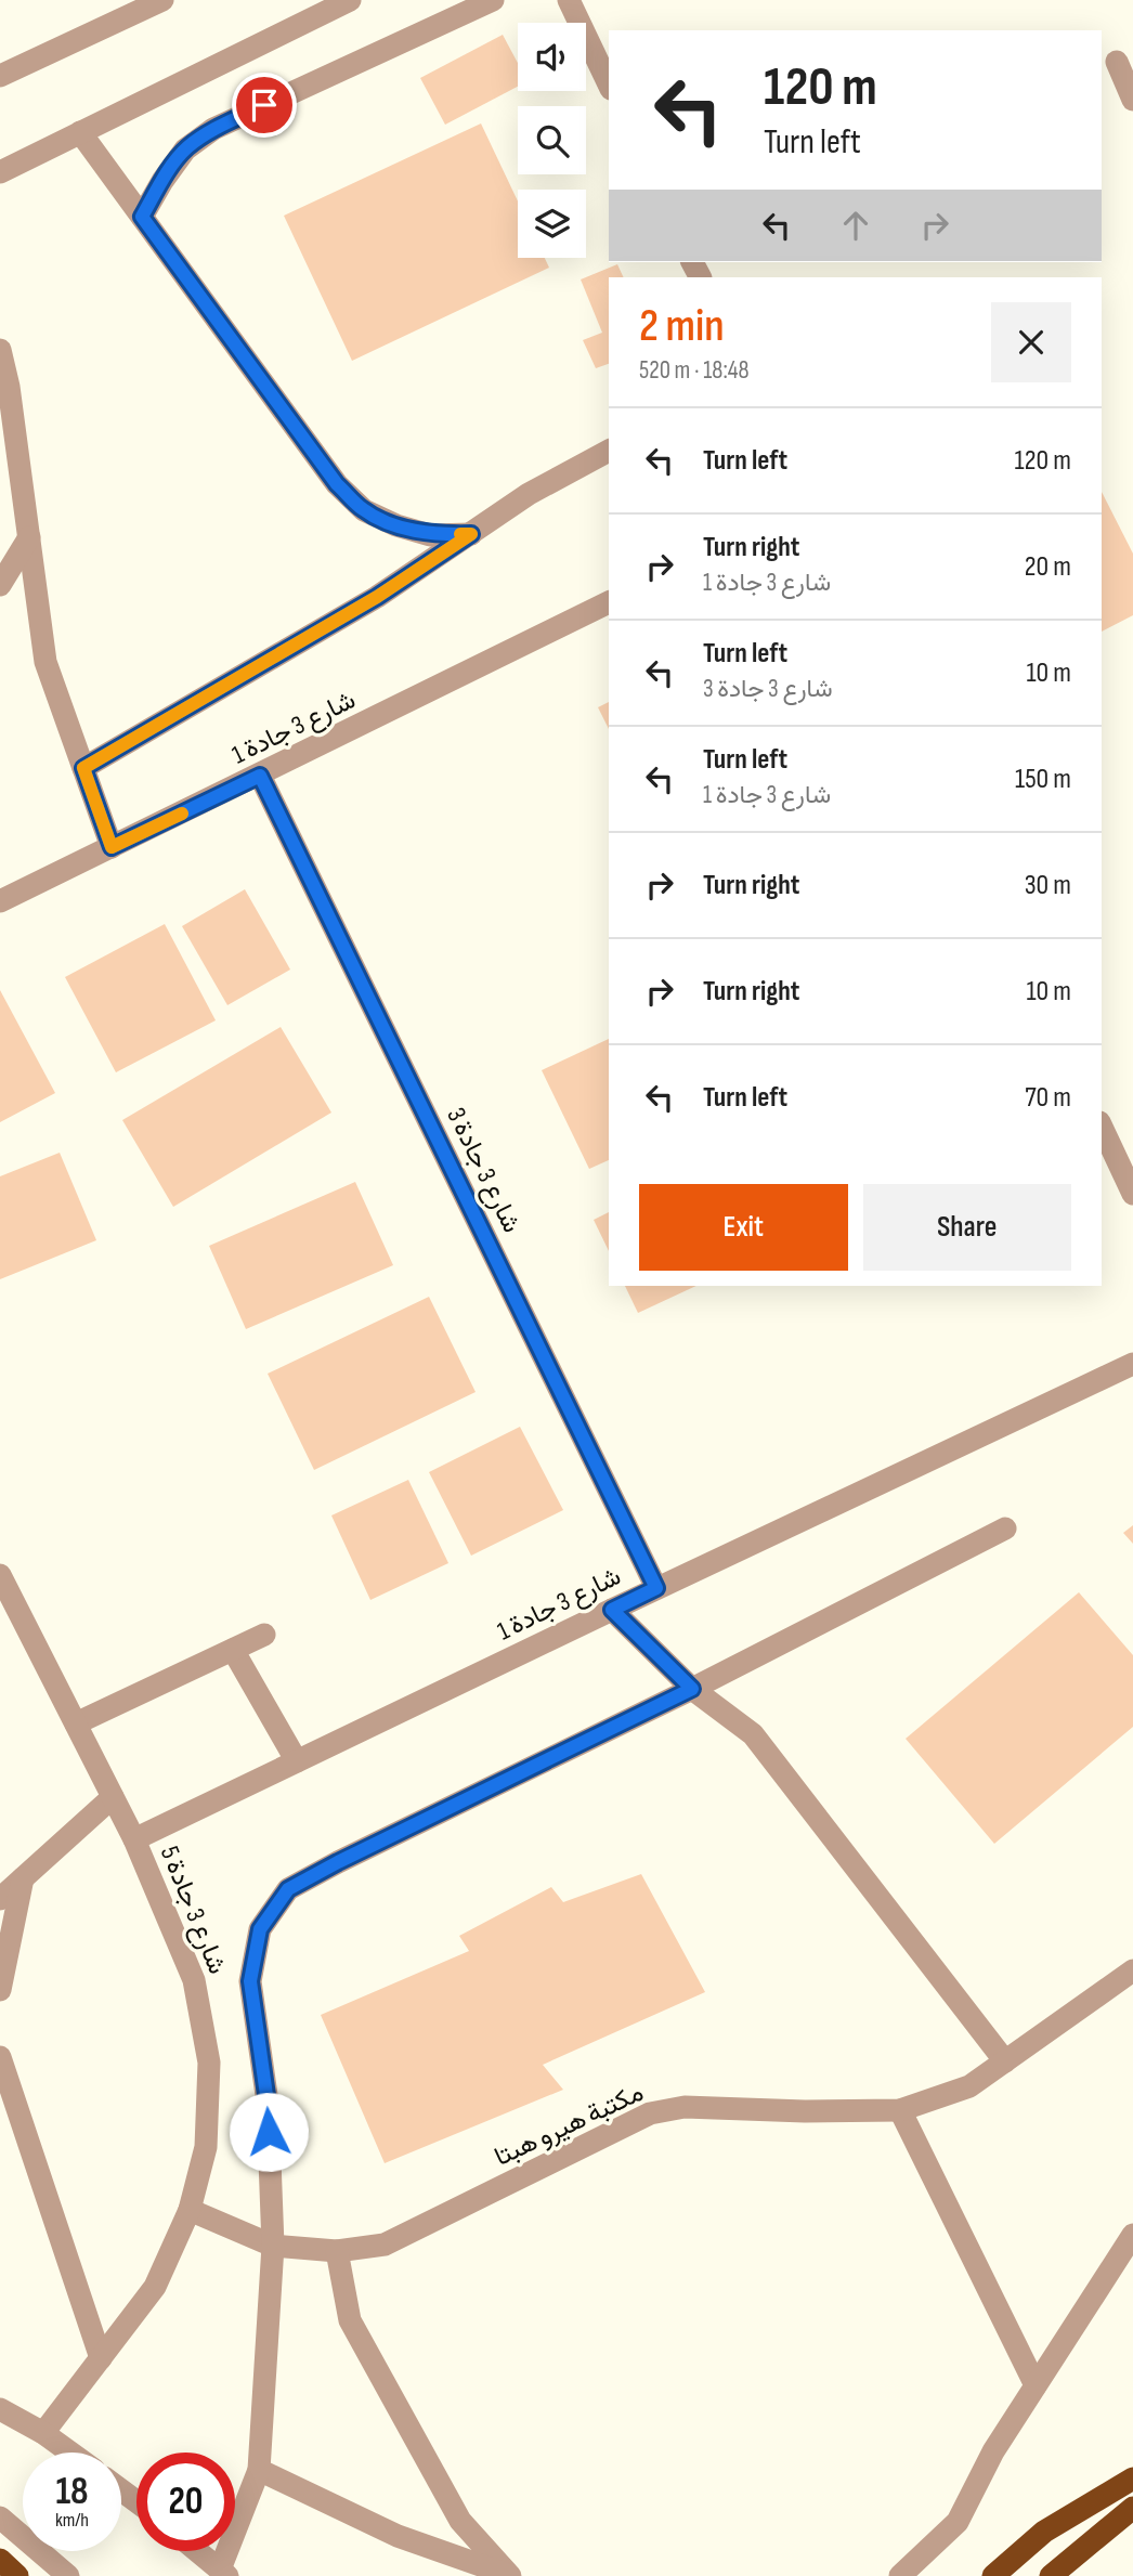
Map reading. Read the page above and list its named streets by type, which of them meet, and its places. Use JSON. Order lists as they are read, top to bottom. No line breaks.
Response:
{"streets":{"street":["شارع 3 جادة 1","شارع 3 جادة 3","شارع 3 جادة 5","مكتبة هيرو هبتا"]},"crossings":[["شارع 3 جادة 1","شارع 3 جادة 3"],["شارع 3 جادة 1","شارع 3 جادة 5"],["شارع 3 جادة 5","مكتبة هيرو هبتا"]],"page":{"turn":["120 m","Turn left"],"heading":["2 min","520 m · 18:48"],"list":[{"name":"Turn left","value":"120 m"},{"name":"Turn right","note":"شارع 3 جادة 1","value":"20 m"},{"name":"Turn left","note":"شارع 3 جادة 3","value":"10 m"},{"name":"Turn left","note":"شارع 3 جادة 1","value":"150 m"},{"name":"Turn right","value":"30 m"},{"name":"Turn right","value":"10 m"},{"name":"Turn left","value":"70 m"}],"buttons":["Exit","Share"],"speed":"18 km/h","limit":"20"}}
